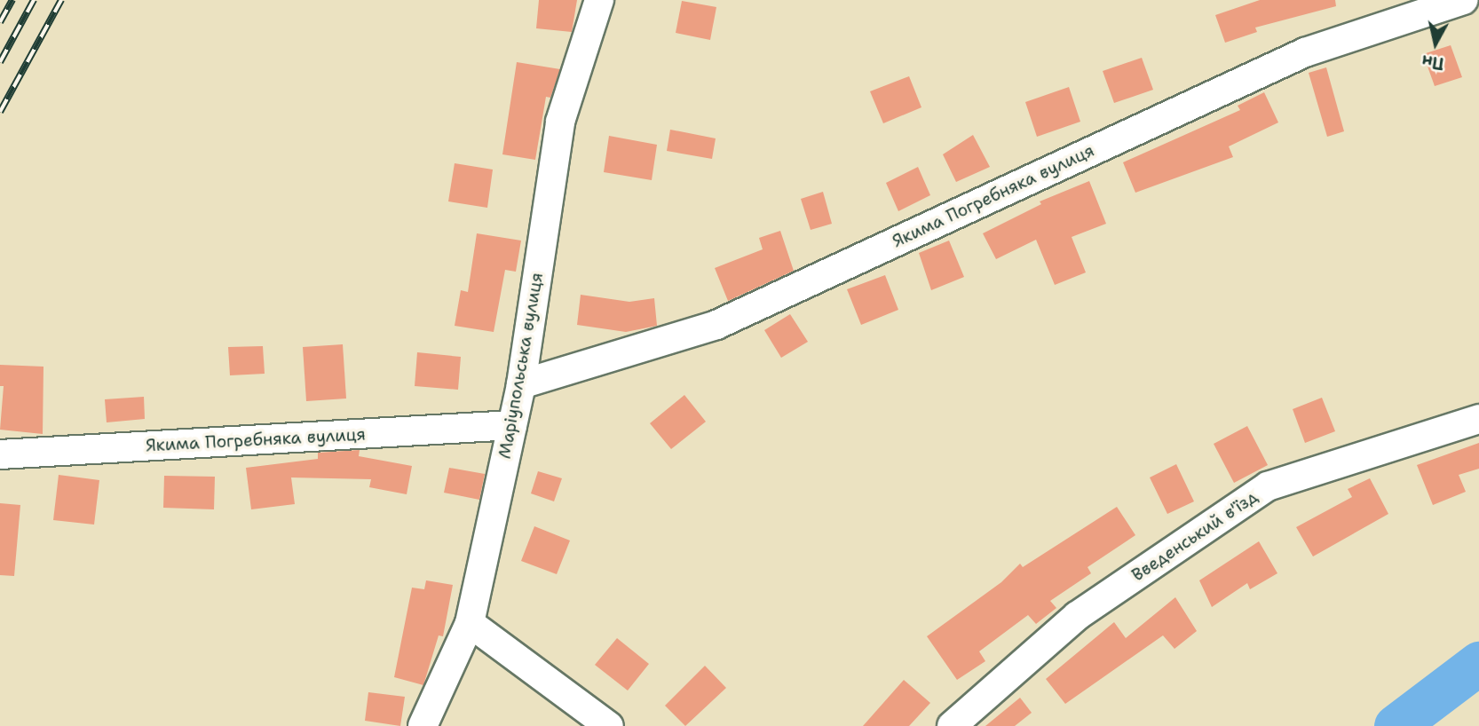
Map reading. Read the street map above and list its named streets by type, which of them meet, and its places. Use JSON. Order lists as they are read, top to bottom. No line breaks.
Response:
{"streets":{"street":["Якима Погребняка вулиця","Маріупольська вулиця","Введенський в'їзд"]},"crossings":[["Якима Погребняка вулиця","Маріупольська вулиця"]],"north":"bottom"}
